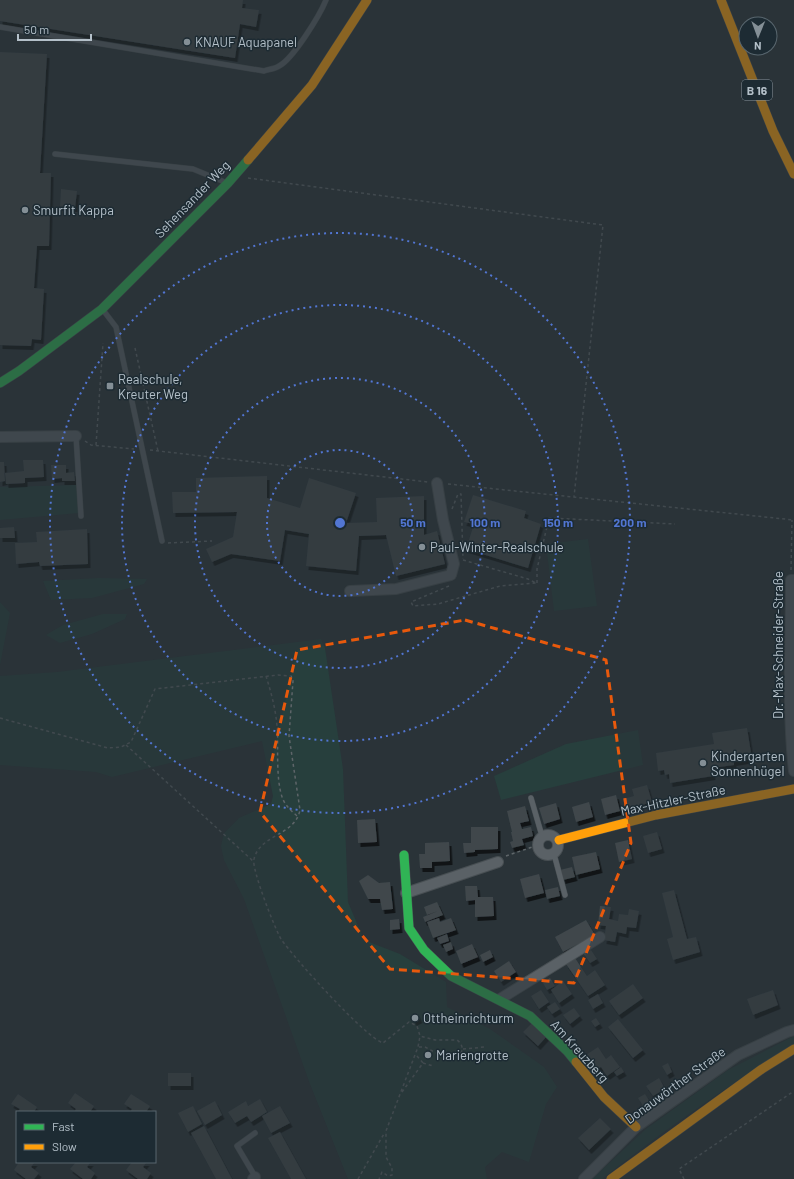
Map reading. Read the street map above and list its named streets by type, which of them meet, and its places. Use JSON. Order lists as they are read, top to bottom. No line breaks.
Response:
{"streets":{"street":["B 16","Sehensander Weg","Dr.-Max-Schneider-Straße","Max-Hitzler-Straße","Am Kreuzberg","Donauwörther Straße"]},"crossings":[["Am Kreuzberg","Donauwörther Straße"]],"places":{"other":["KNAUF Aquapanel","Smurfit Kappa","Paul-Winter-Realschule","Kindergarten Sonnenhügel","Ottheinrichturm","Mariengrotte"],"transit":["Realschule, Kreuter Weg"]},"legend":["Fast","Slow"],"scale_bar":"50 m","north":"bottom","rings":["50 m","100 m","150 m","200 m"]}
